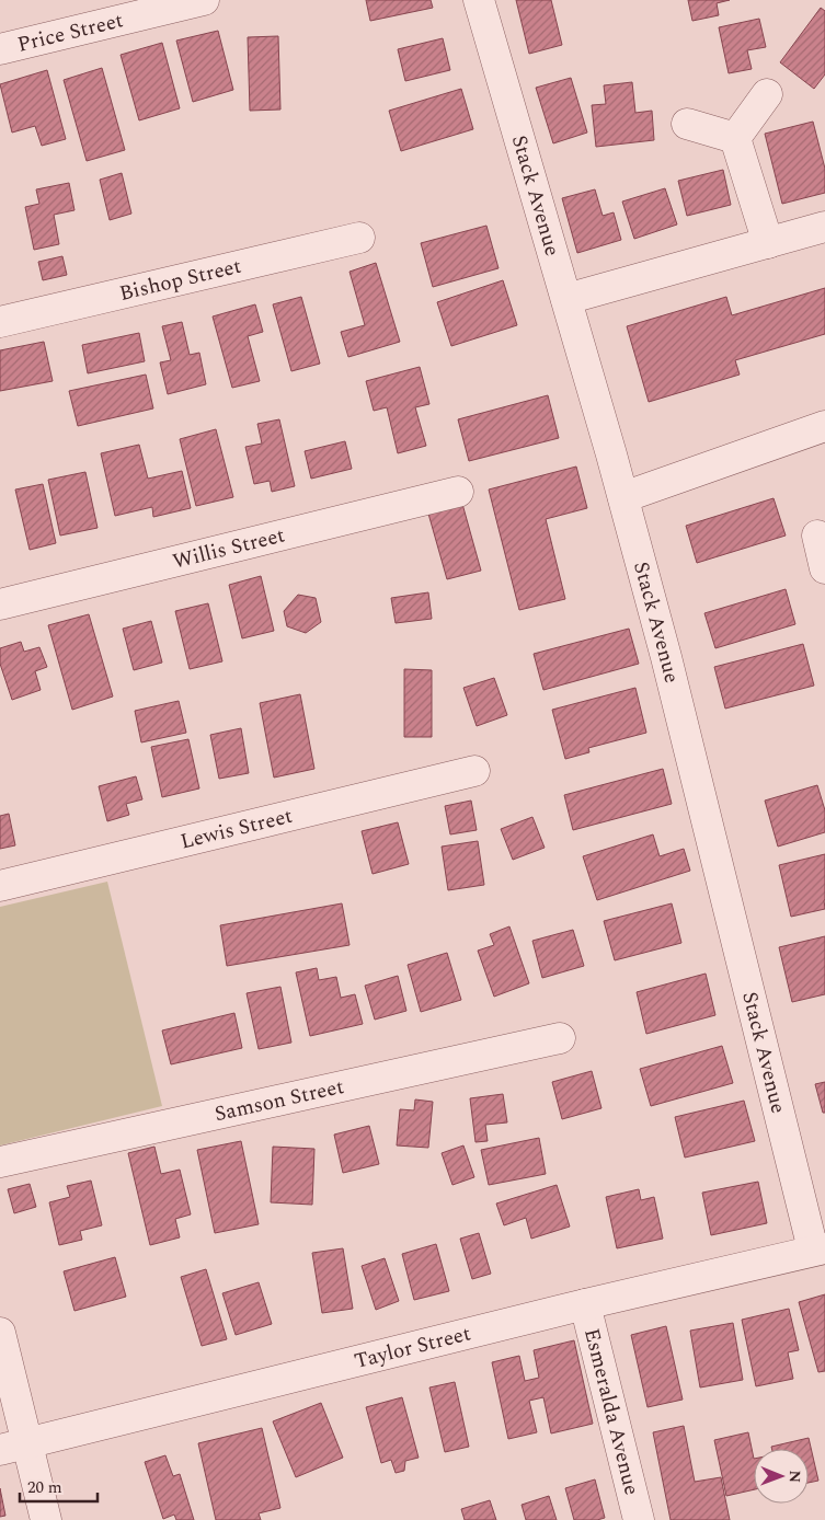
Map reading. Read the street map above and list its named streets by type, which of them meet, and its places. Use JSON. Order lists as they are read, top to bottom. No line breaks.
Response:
{"streets":{"street":["Price Street","Stack Avenue","Bishop Street","Willis Street","Lewis Street","Samson Street","Taylor Street","Esmeralda Avenue"]},"crossings":[["Stack Avenue","Taylor Street"],["Taylor Street","Esmeralda Avenue"]],"scale_bar":"20 m","north":"right"}
